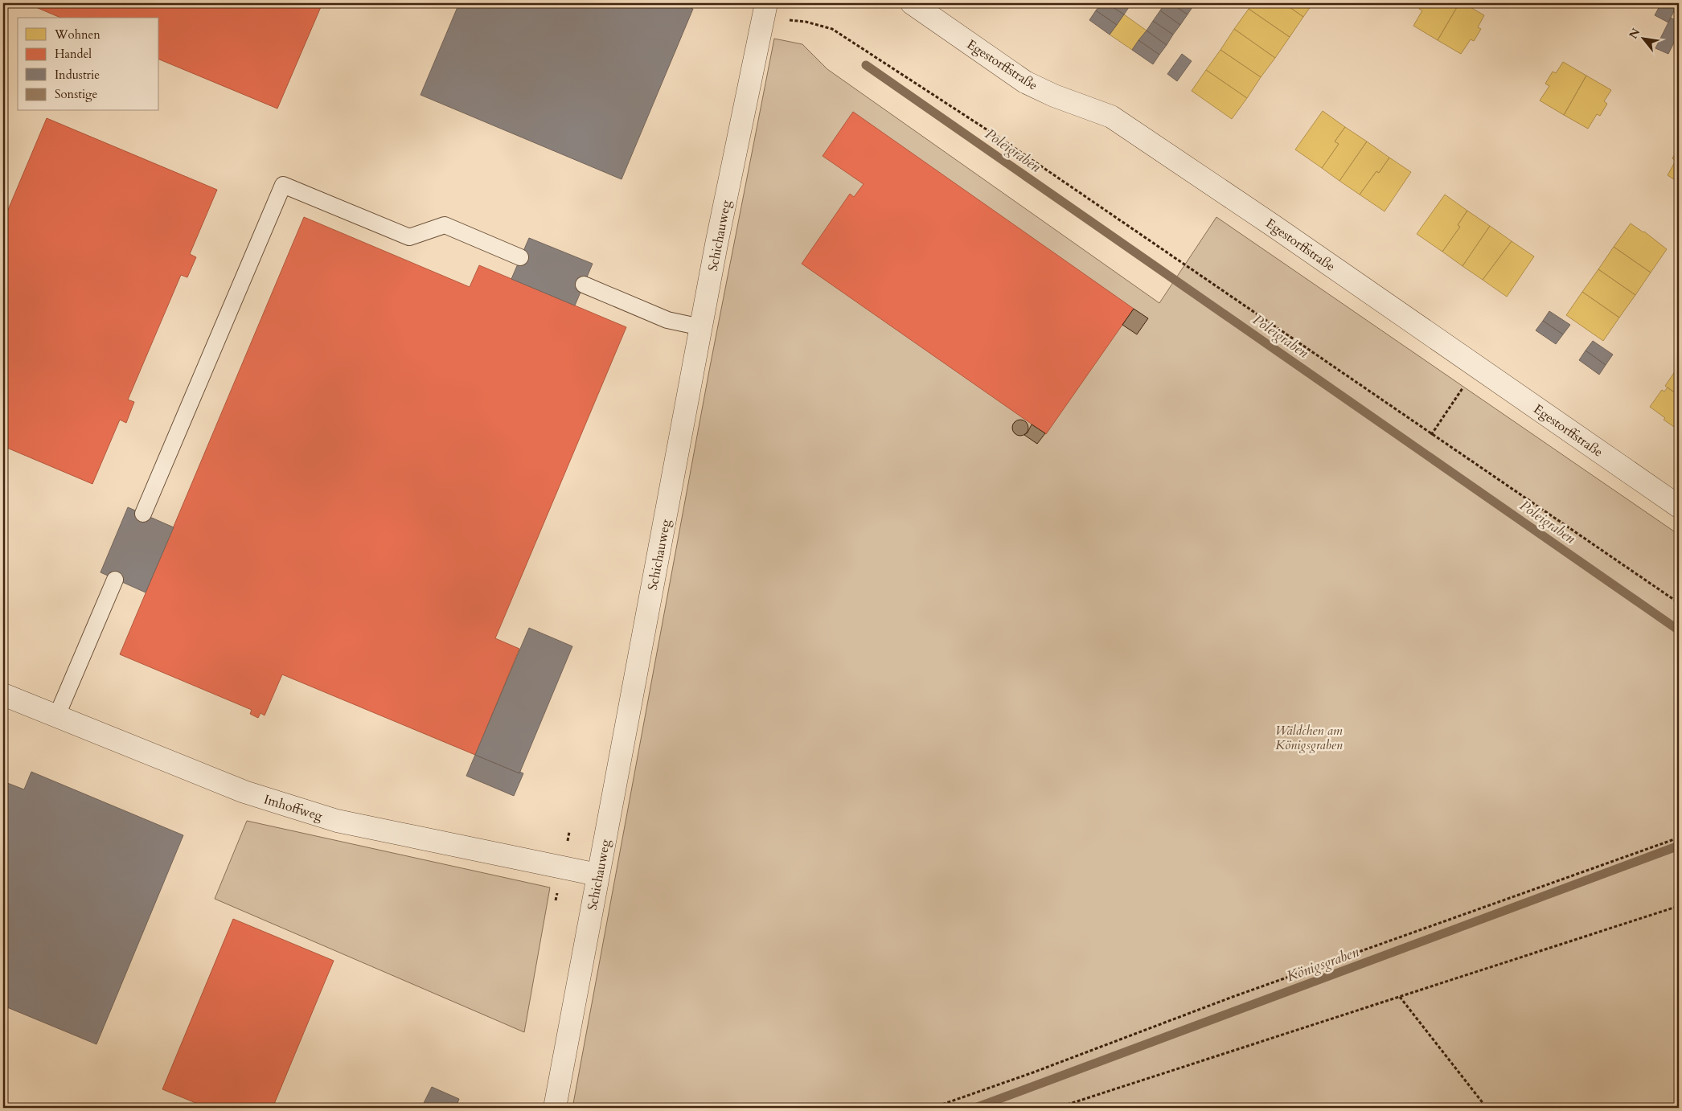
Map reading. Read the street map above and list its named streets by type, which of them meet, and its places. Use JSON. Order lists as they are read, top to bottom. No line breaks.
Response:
{"streets":{"street":["Egestorffstraße","Schichauweg","Imhoffweg"]},"crossings":[["Schichauweg","Imhoffweg"]],"water":["Poleigraben","Königsgraben"],"parks":["Wäldchen am Königsgraben"],"legend":["Wohnen","Handel","Industrie","Sonstige"],"north":"top left"}
